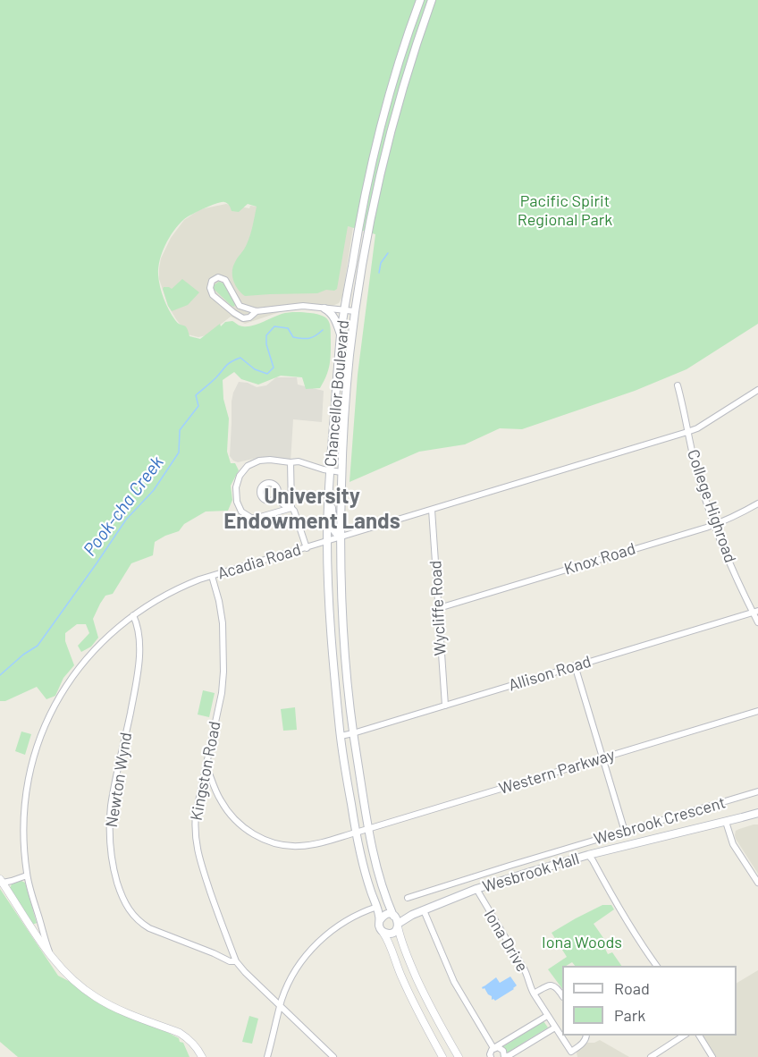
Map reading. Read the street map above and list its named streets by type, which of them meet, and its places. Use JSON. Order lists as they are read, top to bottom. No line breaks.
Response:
{"streets":{"main road":["Chancellor Boulevard","Wesbrook Mall"],"street":["College Highroad","Knox Road","Acadia Road","Wycliffe Road","Allison Road","Kingston Road","Western Parkway","Newton Wynd","Wesbrook Crescent","Iona Drive"]},"crossings":[["Chancellor Boulevard","Acadia Road"],["Chancellor Boulevard","Allison Road"],["Chancellor Boulevard","Western Parkway"],["Chancellor Boulevard","Wesbrook Mall"],["College Highroad","Knox Road"],["College Highroad","Acadia Road"],["College Highroad","Allison Road"],["Knox Road","Wycliffe Road"],["Acadia Road","Wycliffe Road"],["Acadia Road","Kingston Road"],["Acadia Road","Newton Wynd"],["Wycliffe Road","Allison Road"],["Kingston Road","Western Parkway"],["Kingston Road","Newton Wynd"],["Wesbrook Mall","Iona Drive"]],"districts":["University Endowment Lands"],"water":["Pook-cha Creek"],"parks":["Pacific Spirit Regional Park","Iona Woods"],"legend":["Road","Park"]}
